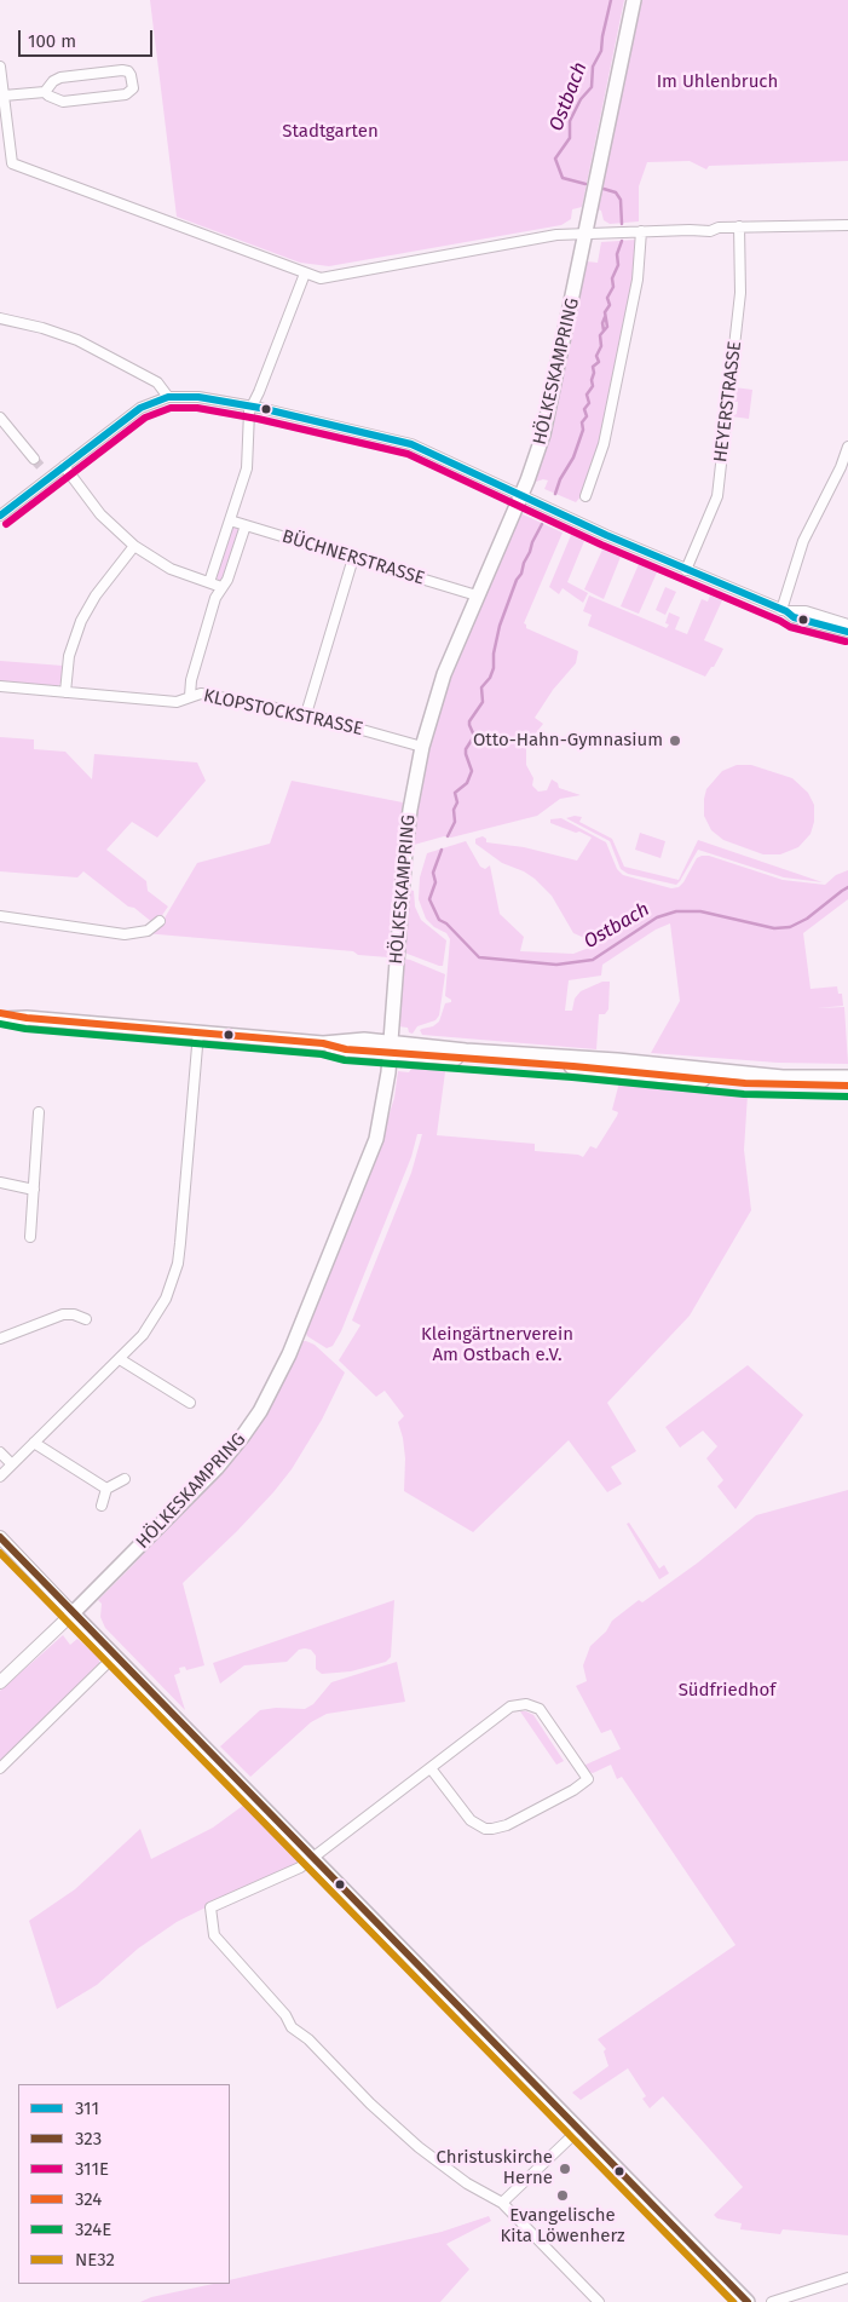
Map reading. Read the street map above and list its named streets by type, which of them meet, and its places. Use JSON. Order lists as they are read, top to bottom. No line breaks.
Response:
{"streets":{"main road":["HÖLKESKAMPRING"],"street":["HEYERSTRASSE","BÜCHNERSTRASSE","KLOPSTOCKSTRASSE"]},"crossings":[["HÖLKESKAMPRING","BÜCHNERSTRASSE"],["HÖLKESKAMPRING","KLOPSTOCKSTRASSE"]],"water":["Ostbach"],"parks":["Im Uhlenbruch","Stadtgarten","Kleingärtnerverein Am Ostbach e.V.","Südfriedhof"],"places":["Otto-Hahn-Gymnasium","Christuskirche Herne","Evangelische Kita Löwenherz"],"lines":["transit line 311","transit line 311E","transit line 324","transit line 324E","transit line 323","transit line NE32"],"legend":["311","323","311E","324","324E","NE32"],"scale_bar":"100 m"}
